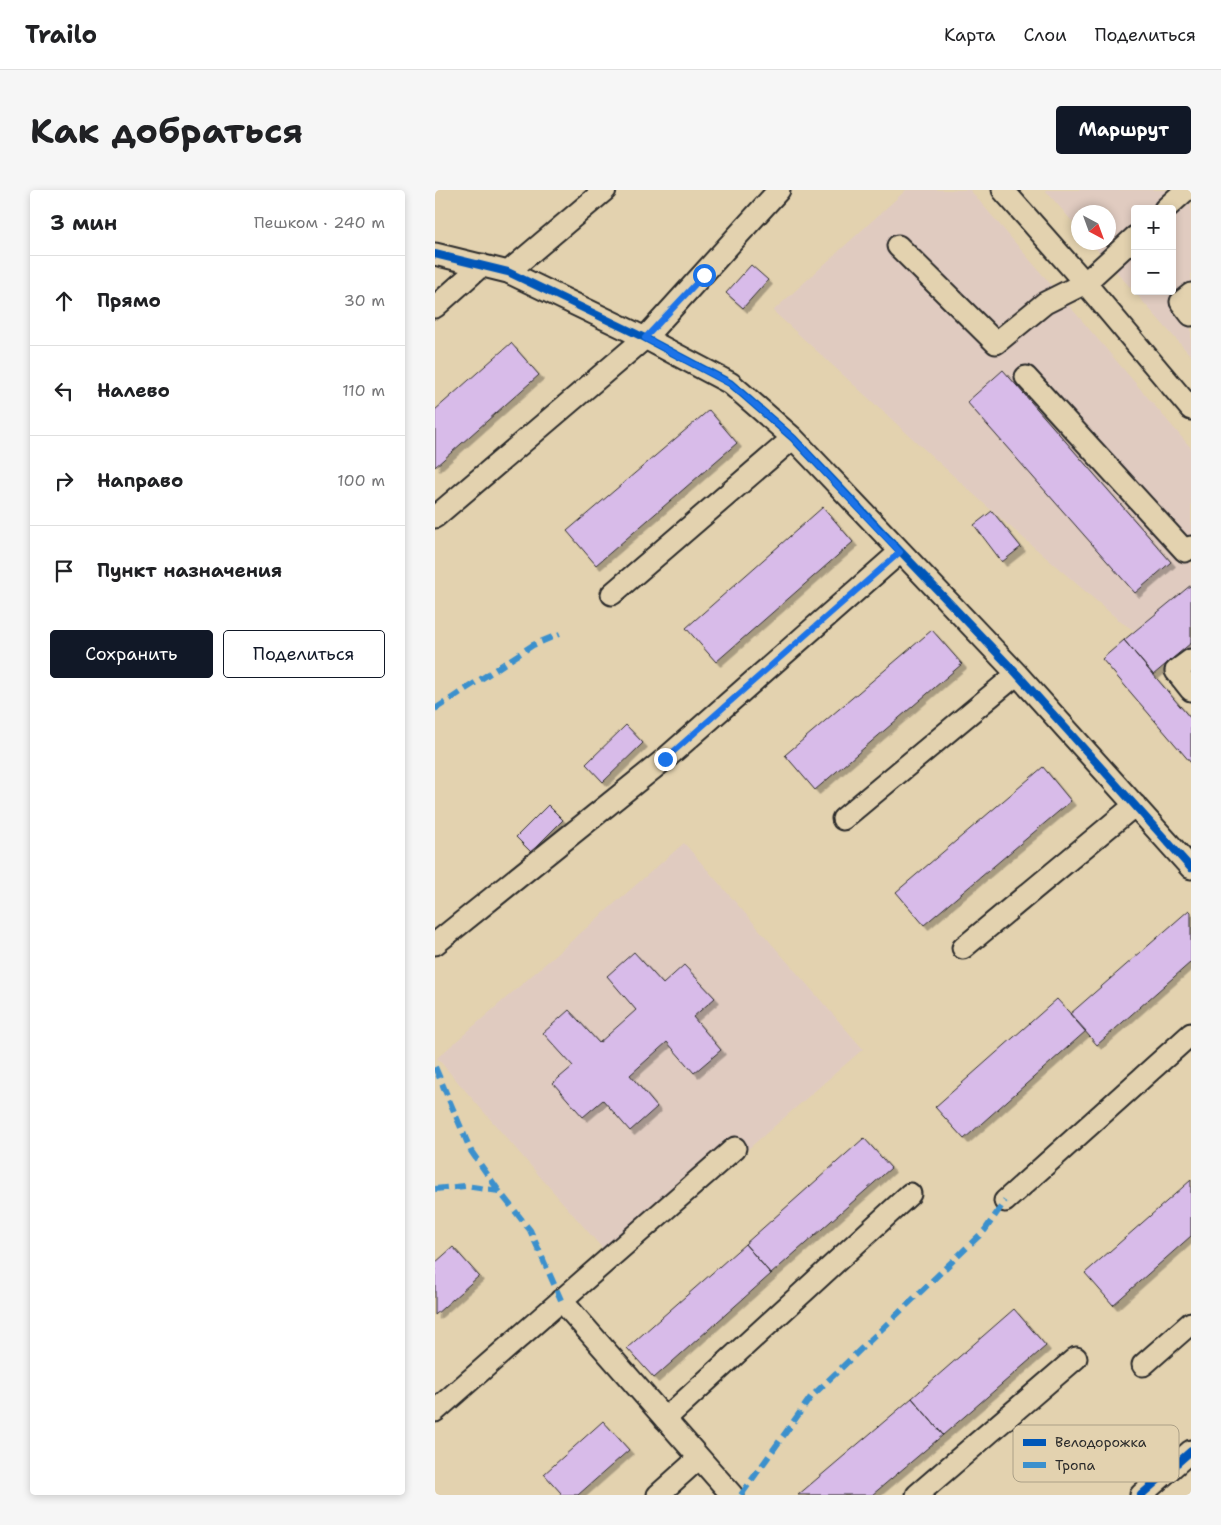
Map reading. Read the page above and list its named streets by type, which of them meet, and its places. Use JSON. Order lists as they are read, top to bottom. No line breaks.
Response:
{"legend":["Велодорожка","Тропа"],"north":"bottom right","page":{"header":"Trailo","nav":["Карта","Слои","Поделиться"],"buttons":["Маршрут",["Сохранить","Поделиться"]],"title":"Как добраться","heading":["3 мин","Пешком · 240 m"],"map_buttons":["+","−"],"list":[["Прямо","30 m"],["Налево","110 m"],["Направо","100 m"],"Пункт назначения"]}}
